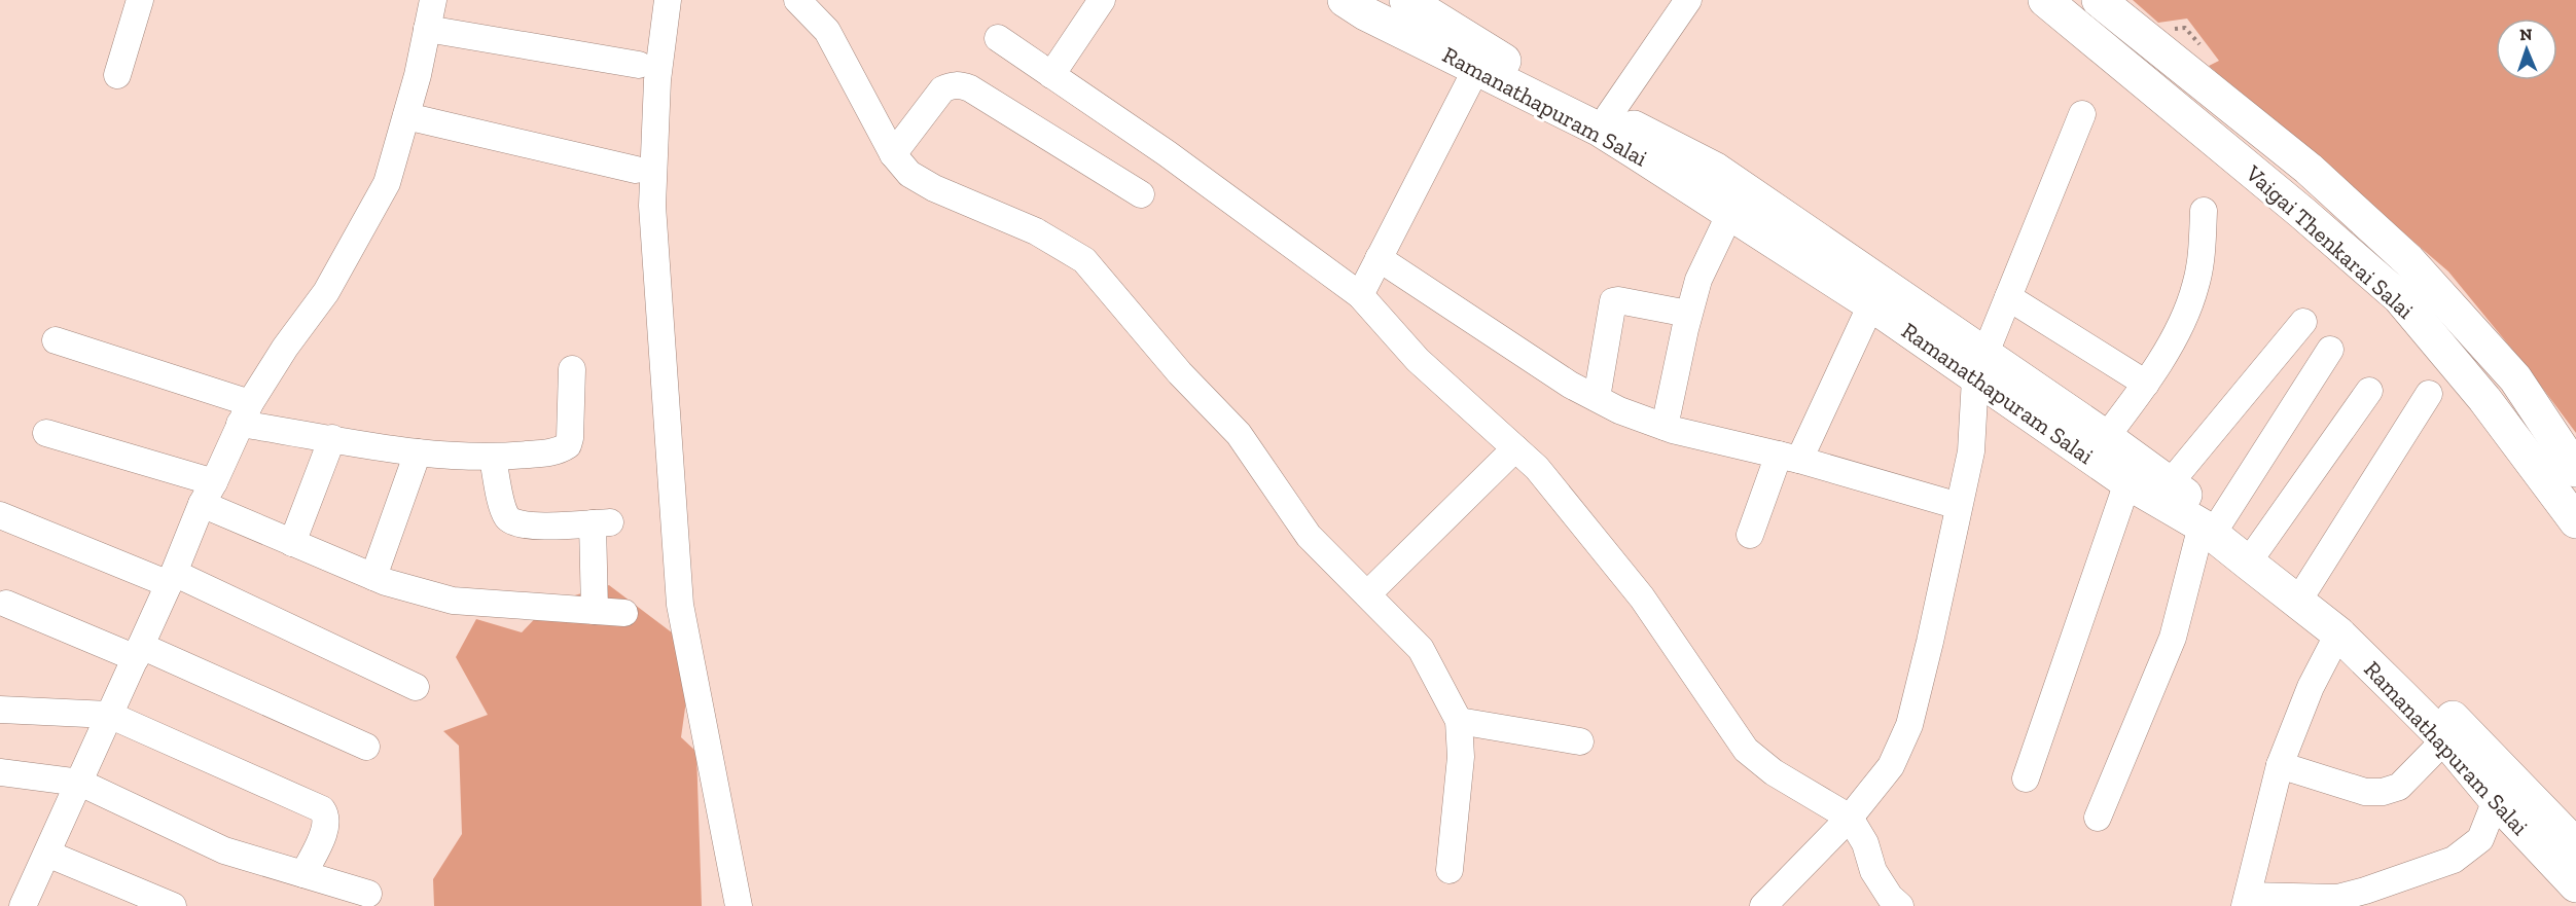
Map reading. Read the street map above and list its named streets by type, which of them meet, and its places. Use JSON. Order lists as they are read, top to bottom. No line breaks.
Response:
{"streets":{"main road":["Ramanathapuram Salai","Vaigai Thenkarai Salai"]},"north":"top"}
